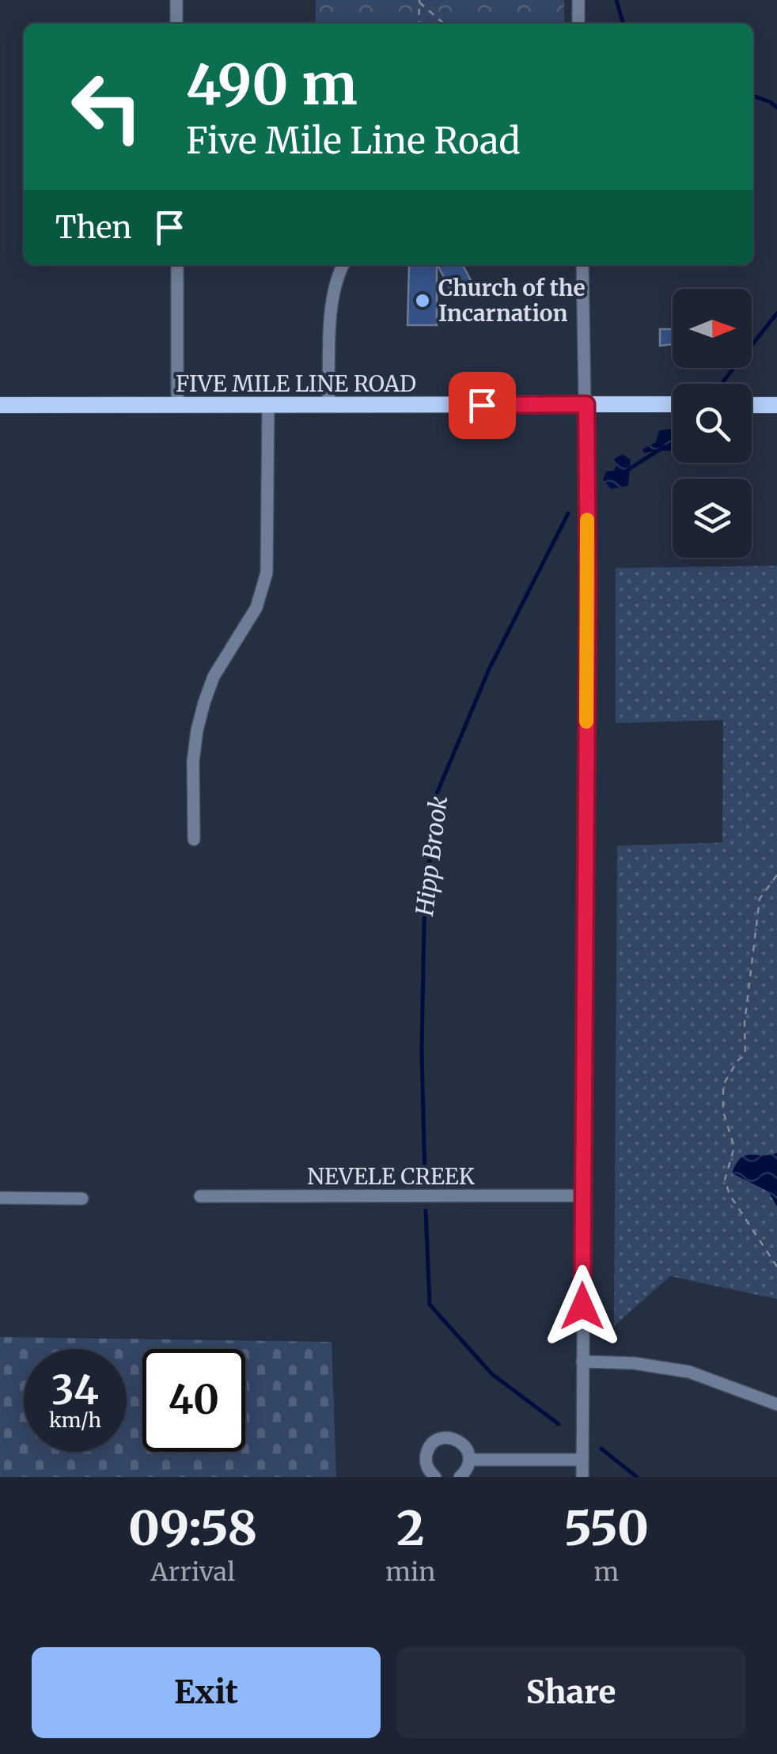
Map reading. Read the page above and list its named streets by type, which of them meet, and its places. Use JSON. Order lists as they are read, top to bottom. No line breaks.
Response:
{"streets":{"main road":["FIVE MILE LINE ROAD"],"street":["NEVELE CREEK"]},"water":["Hipp Brook"],"places":["Church of the Incarnation"],"north":"right","page":{"turn":["490 m","Five Mile Line Road"],"then":"Then","speed":"34 km/h","limit":"40","eta":["09:58","Arrival","2","min","550","m"],"buttons":["Exit","Share"]}}
